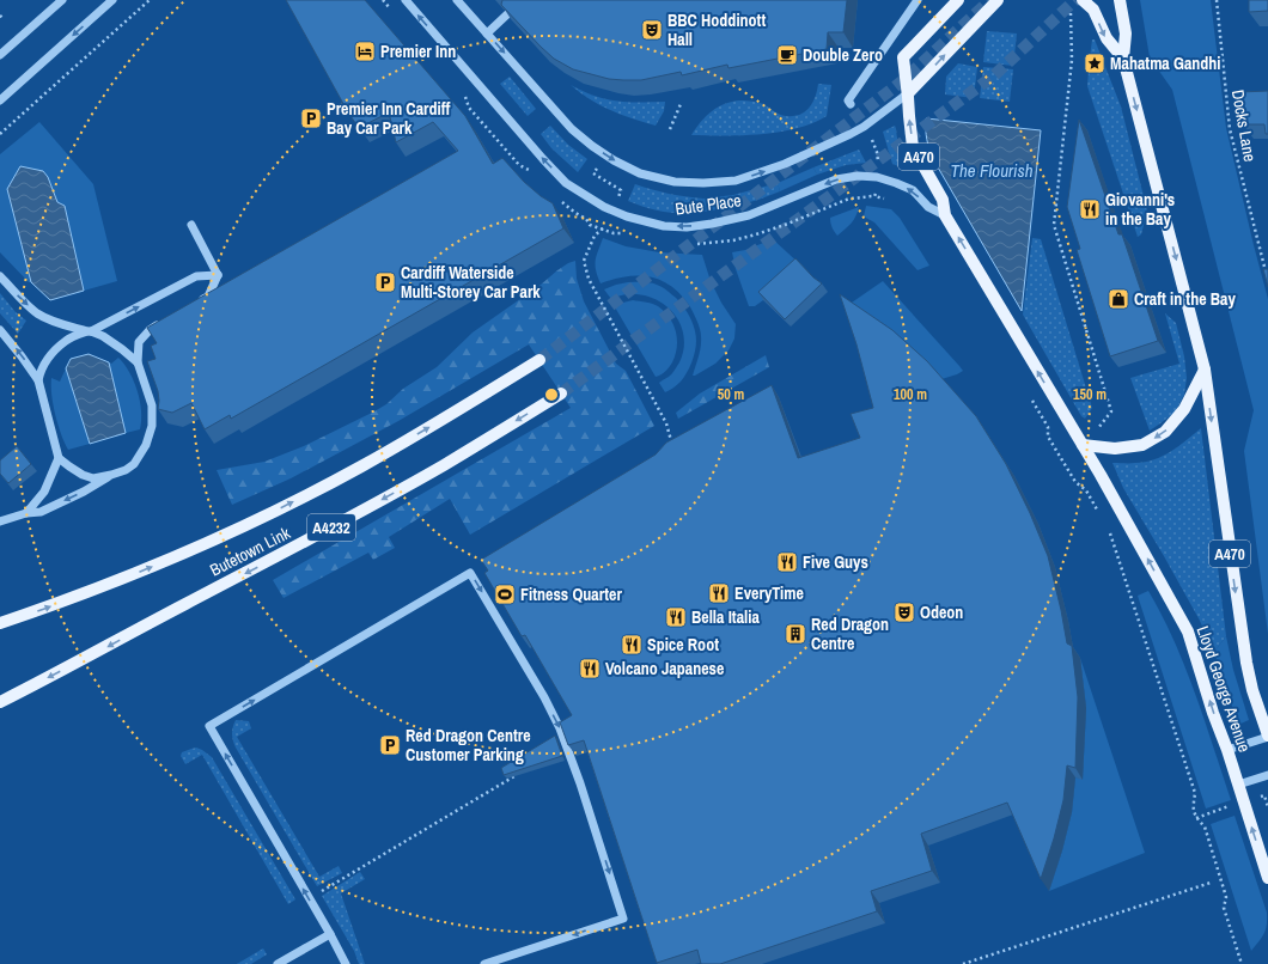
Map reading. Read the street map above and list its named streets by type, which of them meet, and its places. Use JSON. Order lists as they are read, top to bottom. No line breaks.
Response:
{"streets":{"main road":["A470","A4232","Butetown Link","Lloyd George Avenue"],"street":["Bute Place"],"path":["Docks Lane"]},"crossings":[["A470","Bute Place"],["A470","Lloyd George Avenue"]],"water":["The Flourish"],"places":{"theatre":["BBC Hoddinott Hall","Odeon"],"hotel":["Premier Inn"],"cafe":["Double Zero"],"place":["Mahatma Gandhi"],"parking":["Premier Inn Cardiff Bay Car Park","Cardiff Waterside Multi-Storey Car Park","Red Dragon Centre Customer Parking"],"restaurant":["Giovanni's in the Bay","Five Guys","EveryTime","Bella Italia","Spice Root","Volcano Japanese"],"shop":["Craft in the Bay"],"sports":["Fitness Quarter"],"building":["Red Dragon Centre"]},"rings":["50 m","100 m","150 m"]}
